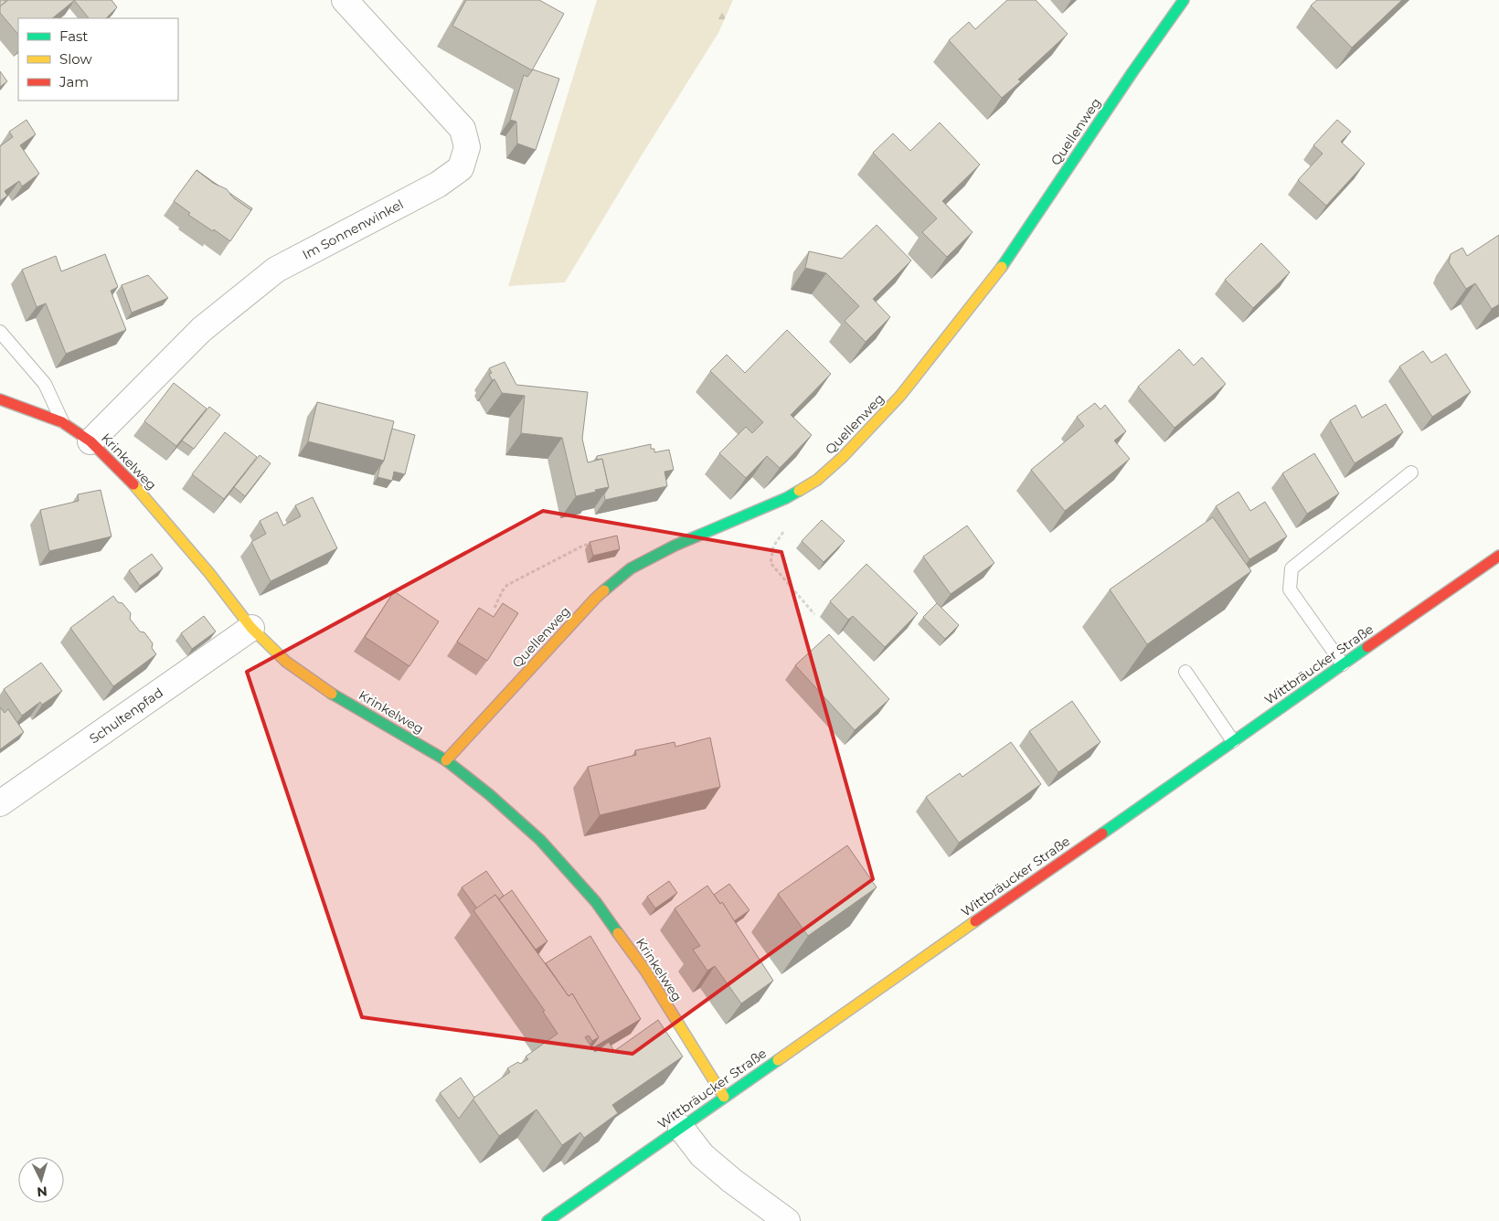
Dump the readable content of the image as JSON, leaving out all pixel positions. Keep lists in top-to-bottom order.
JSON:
{
  "streets": {
    "street": [
      "Quellenweg",
      "Im Sonnenwinkel",
      "Krinkelweg",
      "Wittbräucker Straße",
      "Schultenpfad"
    ]
  },
  "crossings": [
    ["Quellenweg", "Krinkelweg"],
    ["Im Sonnenwinkel", "Krinkelweg"],
    ["Krinkelweg", "Wittbräucker Straße"],
    ["Krinkelweg", "Schultenpfad"]
  ],
  "legend": ["Fast", "Slow", "Jam"],
  "north": "bottom"
}
